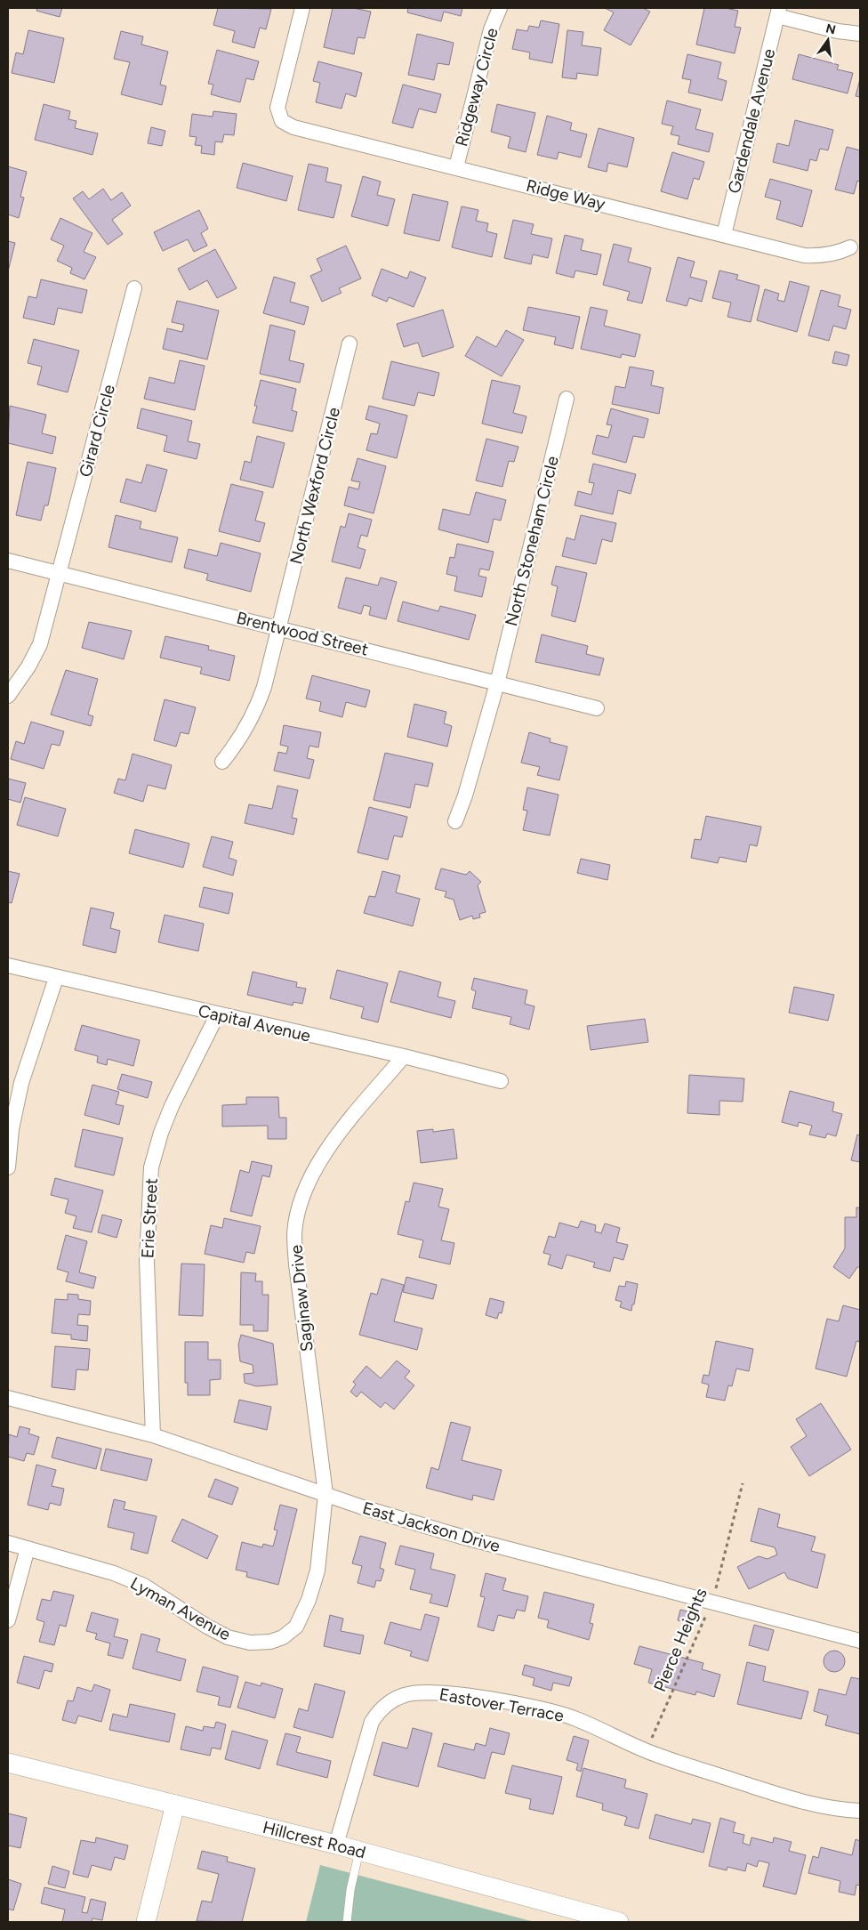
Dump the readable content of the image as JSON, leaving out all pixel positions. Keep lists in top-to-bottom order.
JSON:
{
  "streets": {
    "street": [
      "Ridgeway Circle",
      "Gardendale Avenue",
      "Ridge Way",
      "Girard Circle",
      "North Wexford Circle",
      "North Stoneham Circle",
      "Brentwood Street",
      "Capital Avenue",
      "Erie Street",
      "Saginaw Drive",
      "East Jackson Drive",
      "Lyman Avenue",
      "Eastover Terrace",
      "Hillcrest Road"
    ],
    "path": ["Pierce Heights"]
  },
  "crossings": [
    ["Ridgeway Circle", "Ridge Way"],
    ["Gardendale Avenue", "Ridge Way"],
    ["Girard Circle", "Brentwood Street"],
    ["North Wexford Circle", "Brentwood Street"],
    ["North Stoneham Circle", "Brentwood Street"],
    ["Capital Avenue", "Erie Street"],
    ["Capital Avenue", "Saginaw Drive"],
    ["Erie Street", "East Jackson Drive"],
    ["Saginaw Drive", "East Jackson Drive"],
    ["Saginaw Drive", "Lyman Avenue"],
    ["East Jackson Drive", "Lyman Avenue"],
    ["East Jackson Drive", "Pierce Heights"],
    ["Pierce Heights", "Eastover Terrace"],
    ["Eastover Terrace", "Hillcrest Road"]
  ],
  "north": "top"
}
